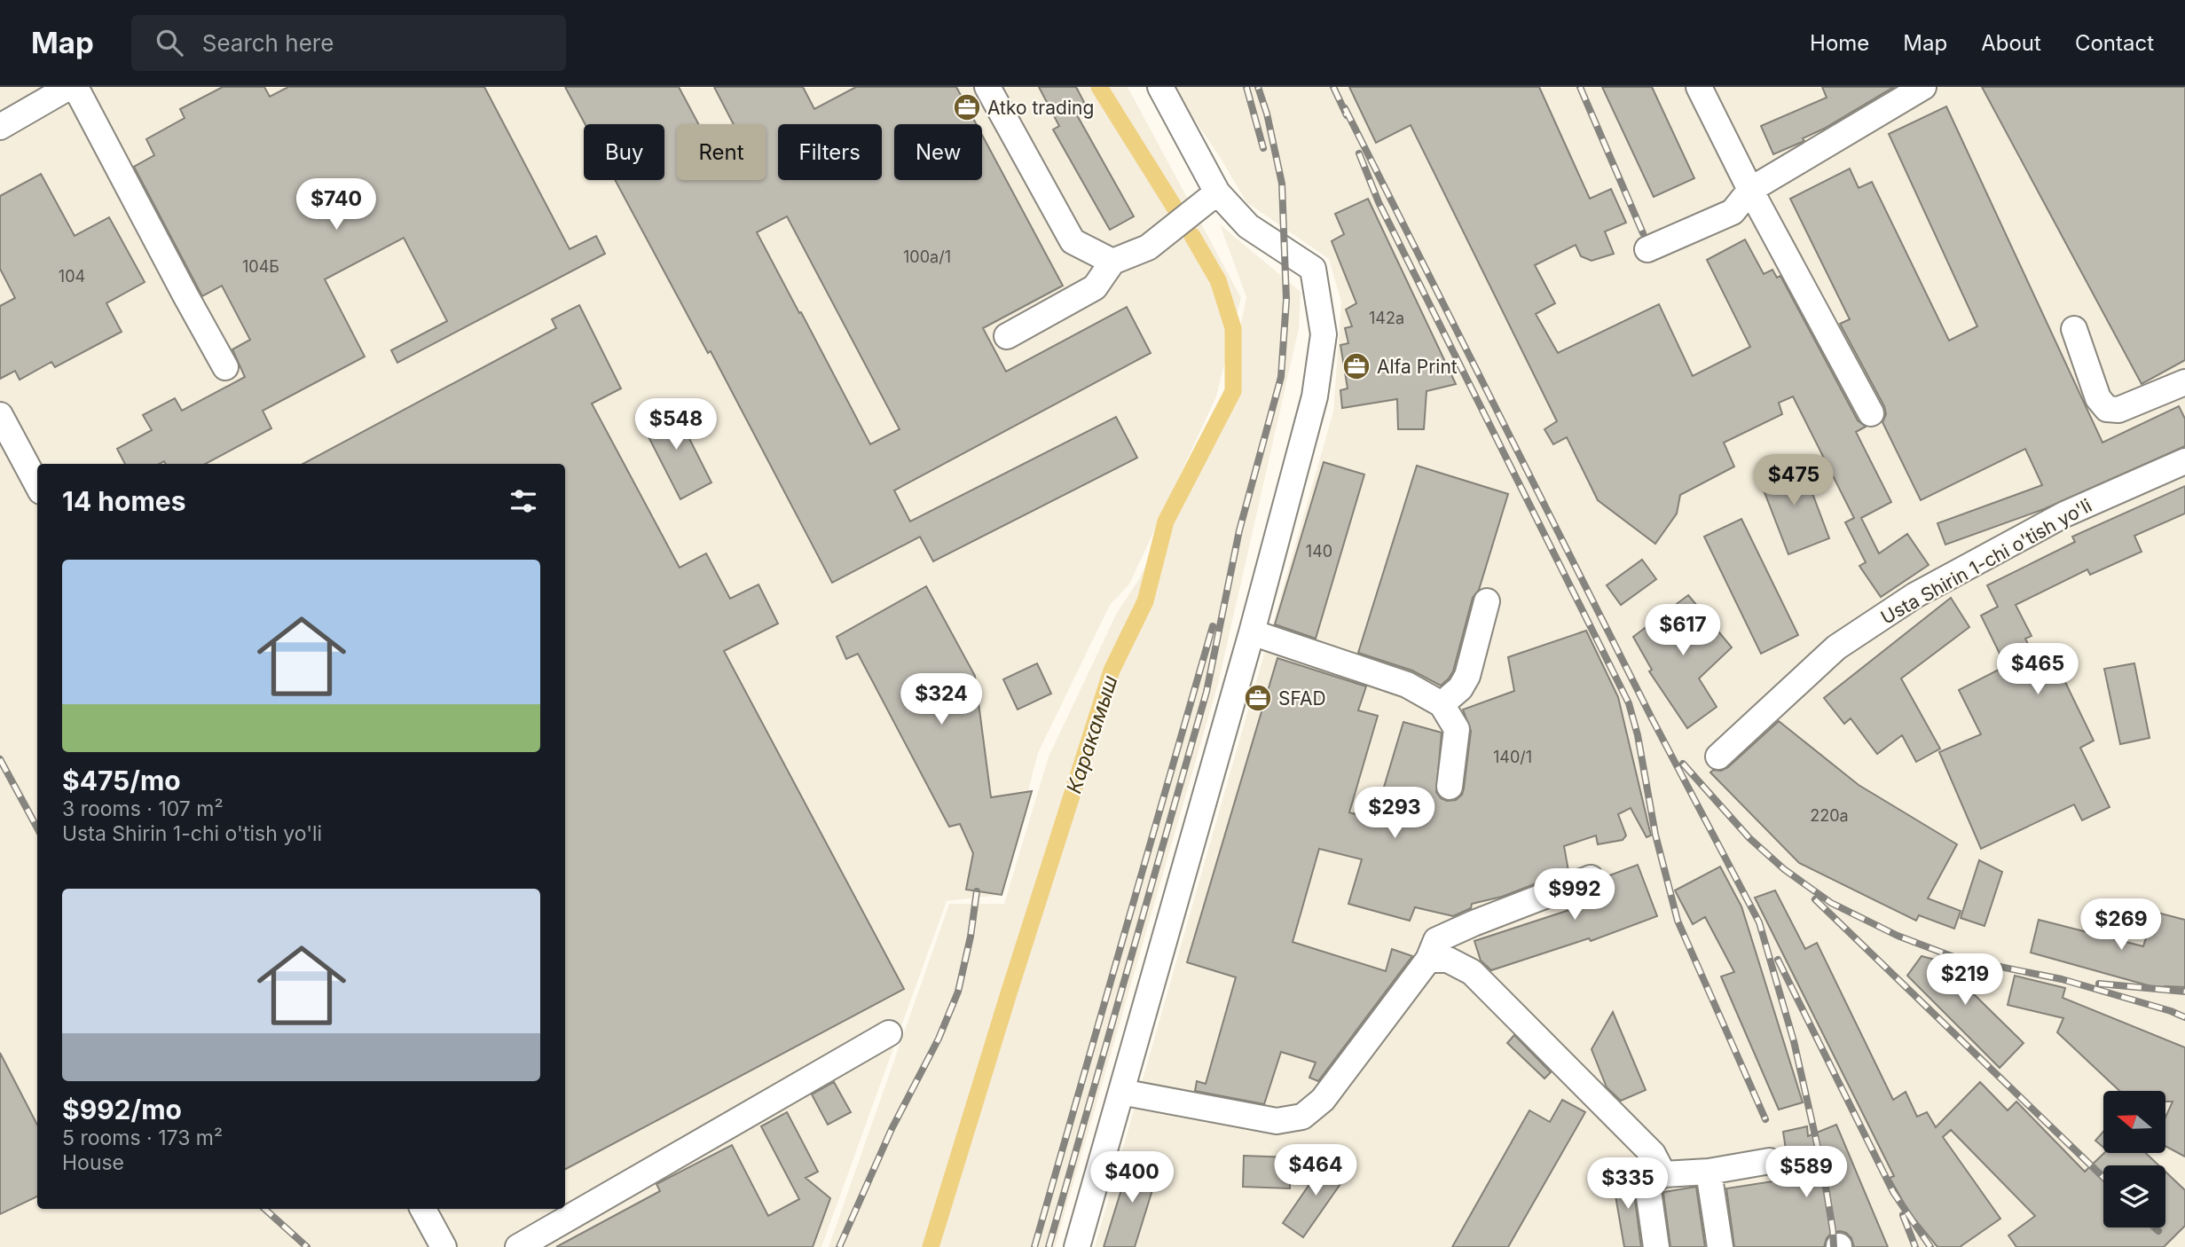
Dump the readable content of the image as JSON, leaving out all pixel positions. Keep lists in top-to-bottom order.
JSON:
{
  "streets": {
    "street": ["Usta Shirin 1-chi o'tish yo'li"]
  },
  "water": ["Каракамыш"],
  "places": {
    "office": ["Atko trading", "Alfa Print", "SFAD"]
  },
  "house_numbers": [
    "100a/1",
    "104Б",
    "104",
    "142a",
    "140",
    "140/1",
    "220a"
  ],
  "north": "left",
  "page": {
    "header": "Map",
    "search": "Search here",
    "nav": [
      "Home",
      "Map",
      "About",
      "Contact"
    ],
    "chip": [
      "Buy",
      "Rent",
      "Filters",
      "New"
    ],
    "price": [
      "$740",
      "$548",
      "$475",
      "$617",
      "$465",
      "$324",
      "$293",
      "$992",
      "$269",
      "$219",
      "$464",
      "$589",
      "$400",
      "$335"
    ],
    "heading": "14 homes",
    "list": [
      {
        "name": "$475/mo",
        "note": "3 rooms · 107 m² · Usta Shirin 1-chi o'tish yo'li"
      },
      {
        "name": "$992/mo",
        "note": "5 rooms · 173 m² · House"
      }
    ]
  }
}
